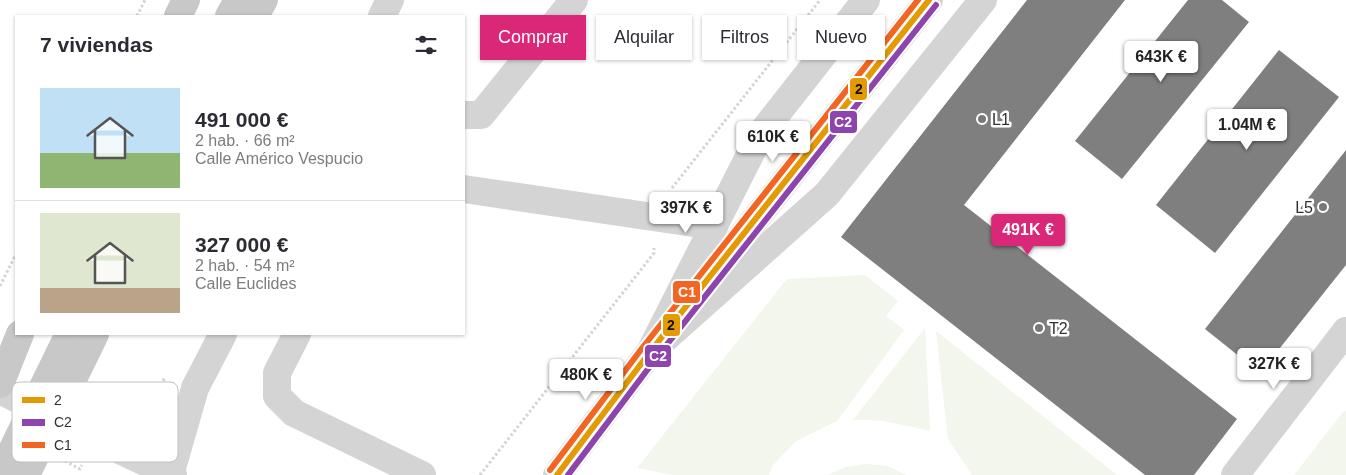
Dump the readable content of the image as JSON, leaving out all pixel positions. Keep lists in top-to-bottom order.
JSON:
{
  "places": ["L1", "L5", "T2"],
  "lines": ["transit line 2", "transit line C1", "transit line C2"],
  "legend": ["2", "C2", "C1"],
  "page": {
    "chip": [
      "Comprar",
      "Alquilar",
      "Filtros",
      "Nuevo"
    ],
    "heading": "7 viviendas",
    "price": [
      "643K €",
      "1.04M €",
      "610K €",
      "397K €",
      "491K €",
      "327K €",
      "480K €"
    ],
    "list": [
      {
        "name": "491 000 €",
        "note": "2 hab. · 66 m² · Calle Américo Vespucio"
      },
      {
        "name": "327 000 €",
        "note": "2 hab. · 54 m² · Calle Euclides"
      }
    ]
  }
}
